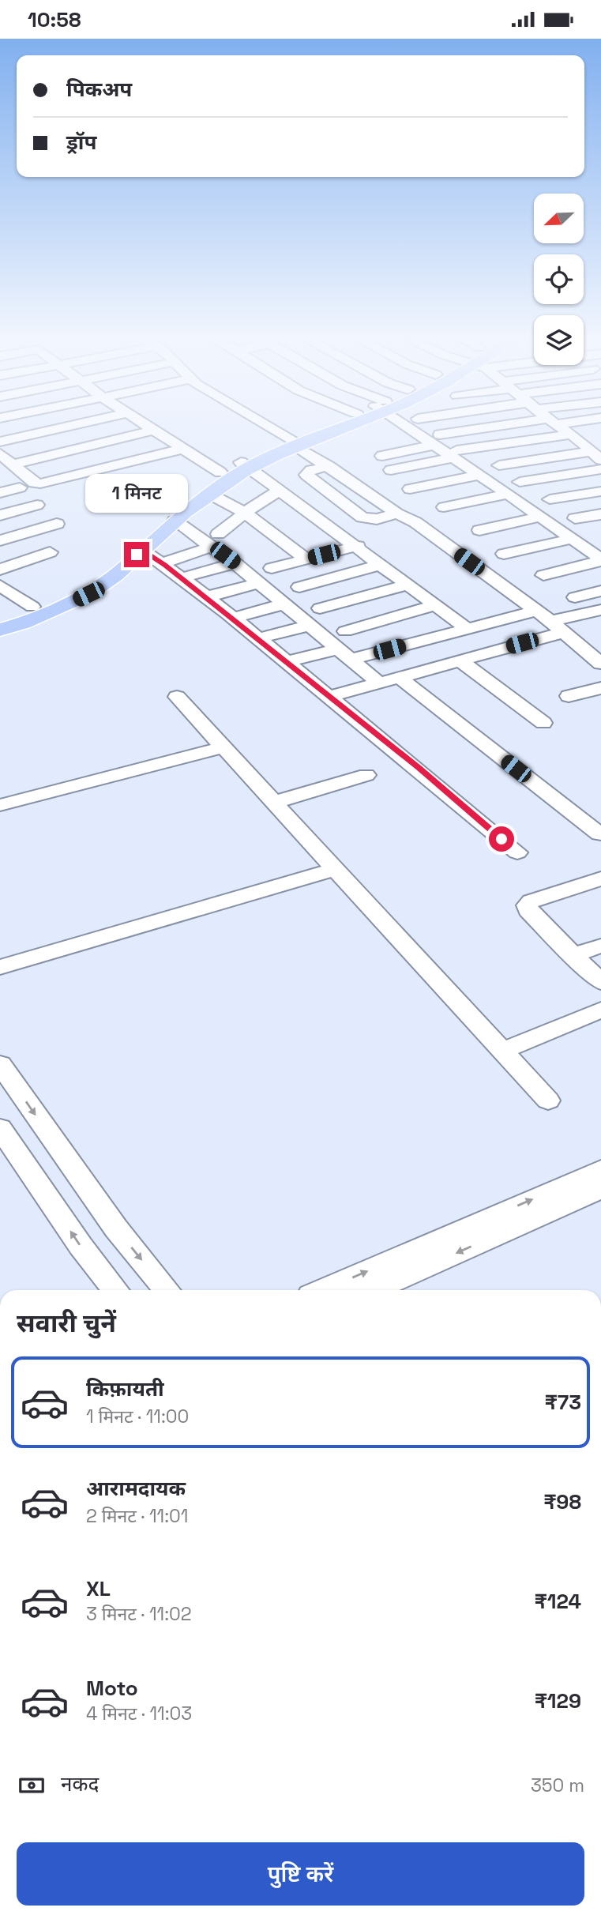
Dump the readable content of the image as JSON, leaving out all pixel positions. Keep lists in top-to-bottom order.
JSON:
{
  "north": "bottom left",
  "page": {
    "status": "10:58",
    "banner": ["पिकअप", "ड्रॉप"],
    "bubble": "1 मिनट",
    "heading": "सवारी चुनें",
    "list": [
      {
        "name": "किफ़ायती",
        "note": "1 मिनट · 11:00",
        "value": "₹73"
      },
      {
        "name": "आरामदायक",
        "note": "2 मिनट · 11:01",
        "value": "₹98"
      },
      {
        "name": "XL",
        "note": "3 मिनट · 11:02",
        "value": "₹124"
      },
      {
        "name": "Moto",
        "note": "4 मिनट · 11:03",
        "value": "₹129"
      }
    ],
    "pay": ["नकद", "350 m"],
    "buttons": "पुष्टि करें"
  }
}
